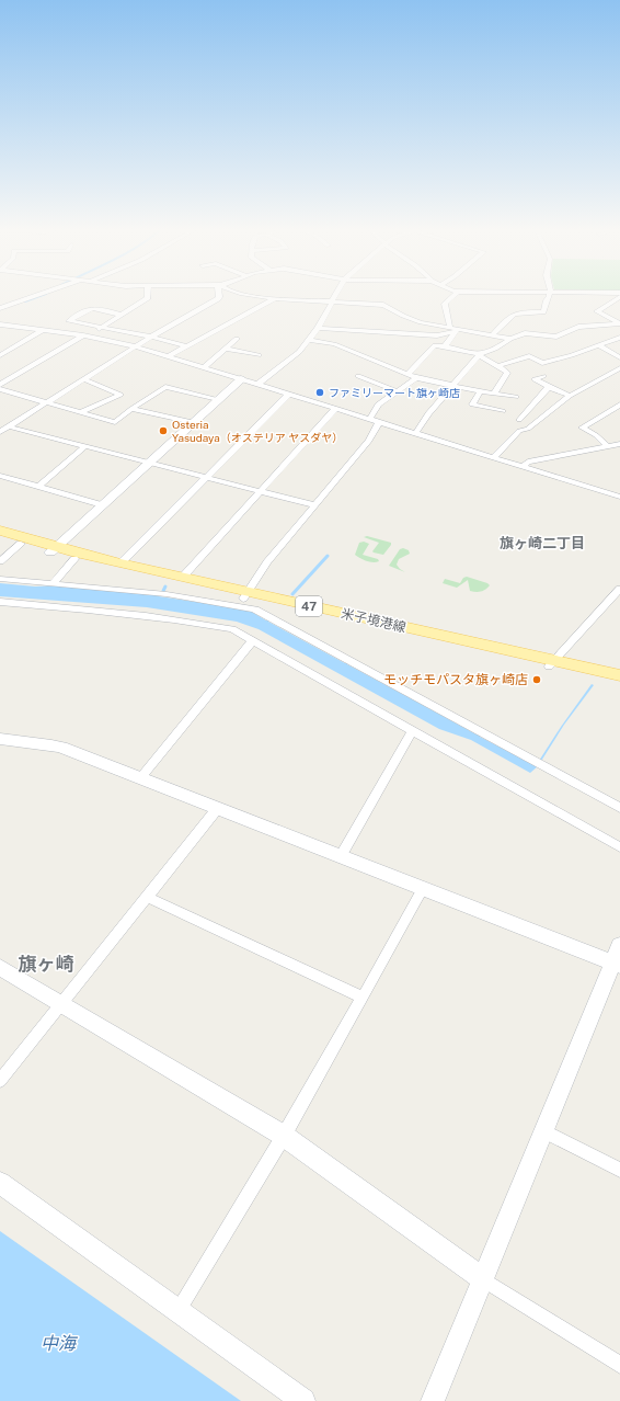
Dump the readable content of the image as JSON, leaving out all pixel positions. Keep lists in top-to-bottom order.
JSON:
{
  "streets": {
    "main road": ["47", "米子境港線"]
  },
  "districts": ["旗ヶ崎二丁目", "旗ヶ崎"],
  "water": ["中海"],
  "places": ["ファミリーマート旗ヶ崎店", "Osteria Yasudaya（オステリア ヤスダヤ）", "モッチモパスタ旗ヶ崎店"]
}
